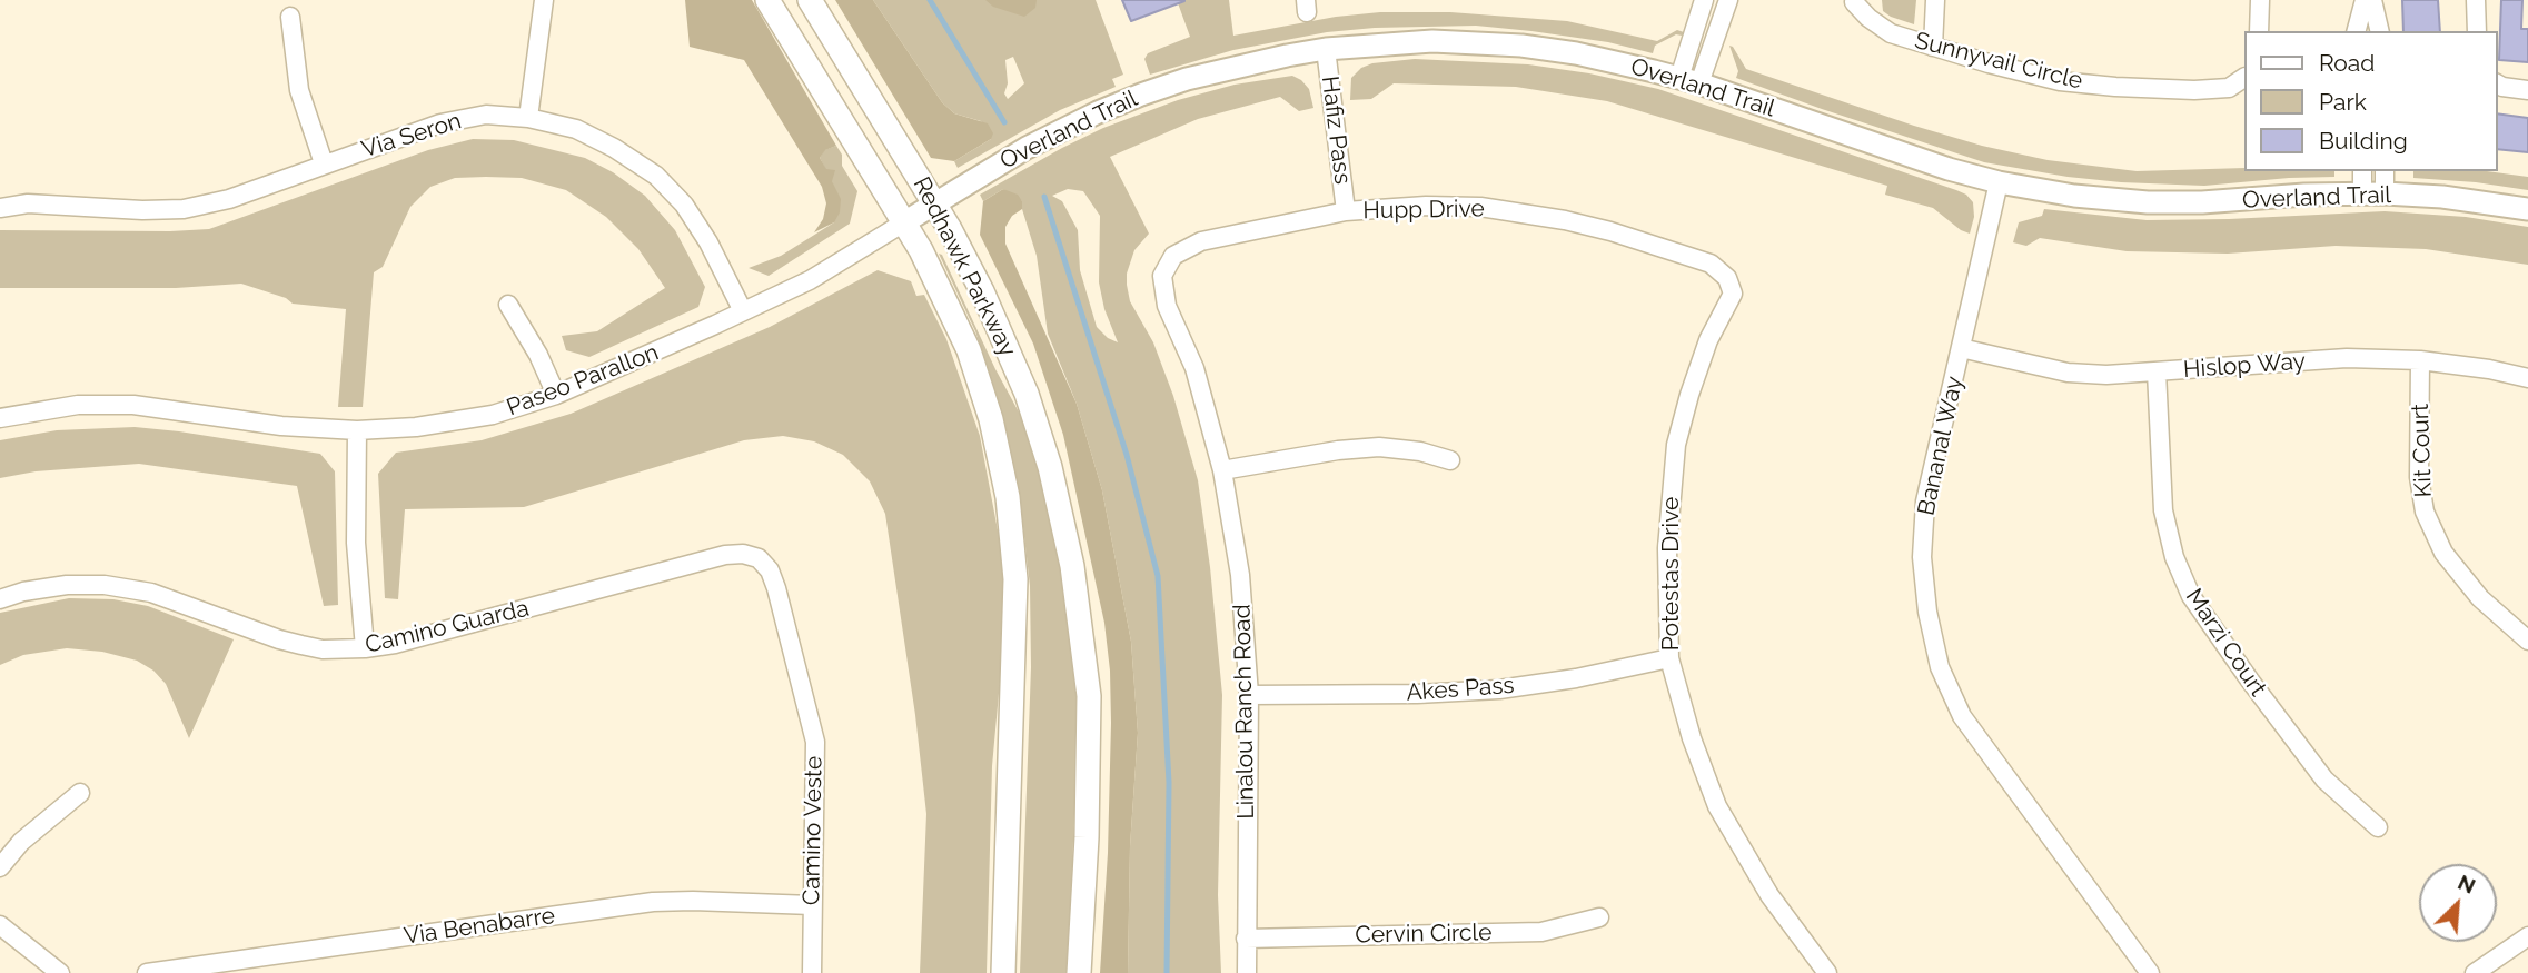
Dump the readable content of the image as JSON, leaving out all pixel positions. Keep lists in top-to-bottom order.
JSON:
{
  "streets": {
    "main road": ["Redhawk Parkway"],
    "street": [
      "Sunnyvail Circle",
      "Overland Trail",
      "Hafiz Pass",
      "Via Seron",
      "Hupp Drive",
      "Hislop Way",
      "Paseo Parallon",
      "Bananal Way",
      "Kit Court",
      "Potestas Drive",
      "Camino Guarda",
      "Marzi Court",
      "Akes Pass",
      "Linalou Ranch Road",
      "Camino Veste",
      "Via Benabarre",
      "Cervin Circle"
    ]
  },
  "crossings": [
    ["Overland Trail", "Hafiz Pass"],
    ["Overland Trail", "Redhawk Parkway"],
    ["Overland Trail", "Paseo Parallon"],
    ["Overland Trail", "Bananal Way"],
    ["Hafiz Pass", "Hupp Drive"],
    ["Via Seron", "Paseo Parallon"],
    ["Hupp Drive", "Potestas Drive"],
    ["Hupp Drive", "Linalou Ranch Road"],
    ["Redhawk Parkway", "Paseo Parallon"],
    ["Hislop Way", "Bananal Way"],
    ["Hislop Way", "Kit Court"],
    ["Hislop Way", "Marzi Court"],
    ["Potestas Drive", "Akes Pass"],
    ["Camino Guarda", "Camino Veste"],
    ["Akes Pass", "Linalou Ranch Road"],
    ["Linalou Ranch Road", "Cervin Circle"],
    ["Camino Veste", "Via Benabarre"]
  ],
  "legend": ["Road", "Park", "Building"],
  "north": "top right"
}
